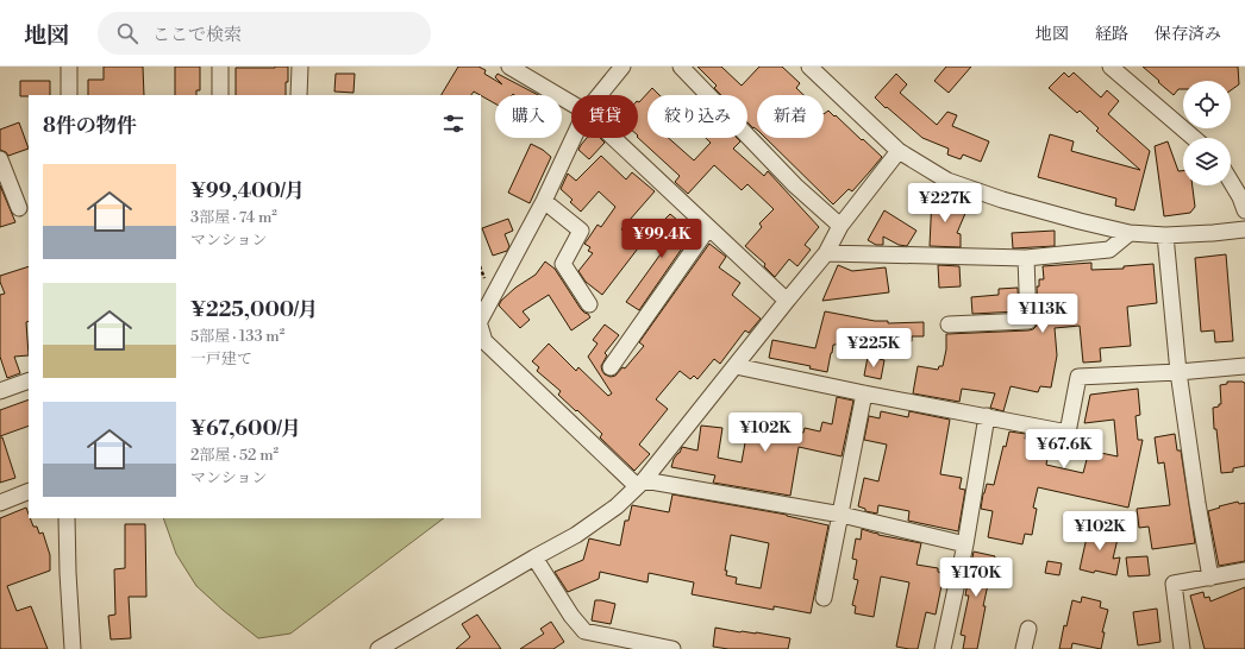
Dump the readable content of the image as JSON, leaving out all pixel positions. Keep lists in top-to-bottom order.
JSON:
{
  "page": {
    "header": "地図",
    "search": "ここで検索",
    "nav": ["地図", "経路", "保存済み"],
    "chip": [
      "購入",
      "賃貸",
      "絞り込み",
      "新着"
    ],
    "heading": "8件の物件",
    "list": [
      {
        "name": "¥99,400/月",
        "note": "3部屋 · 74 m² · マンション"
      },
      {
        "name": "¥225,000/月",
        "note": "5部屋 · 133 m² · 一戸建て"
      },
      {
        "name": "¥67,600/月",
        "note": "2部屋 · 52 m² · マンション"
      }
    ],
    "price": [
      "¥227K",
      "¥99.4K",
      "¥113K",
      "¥225K",
      "¥102K",
      "¥67.6K",
      "¥102K",
      "¥170K"
    ]
  }
}
